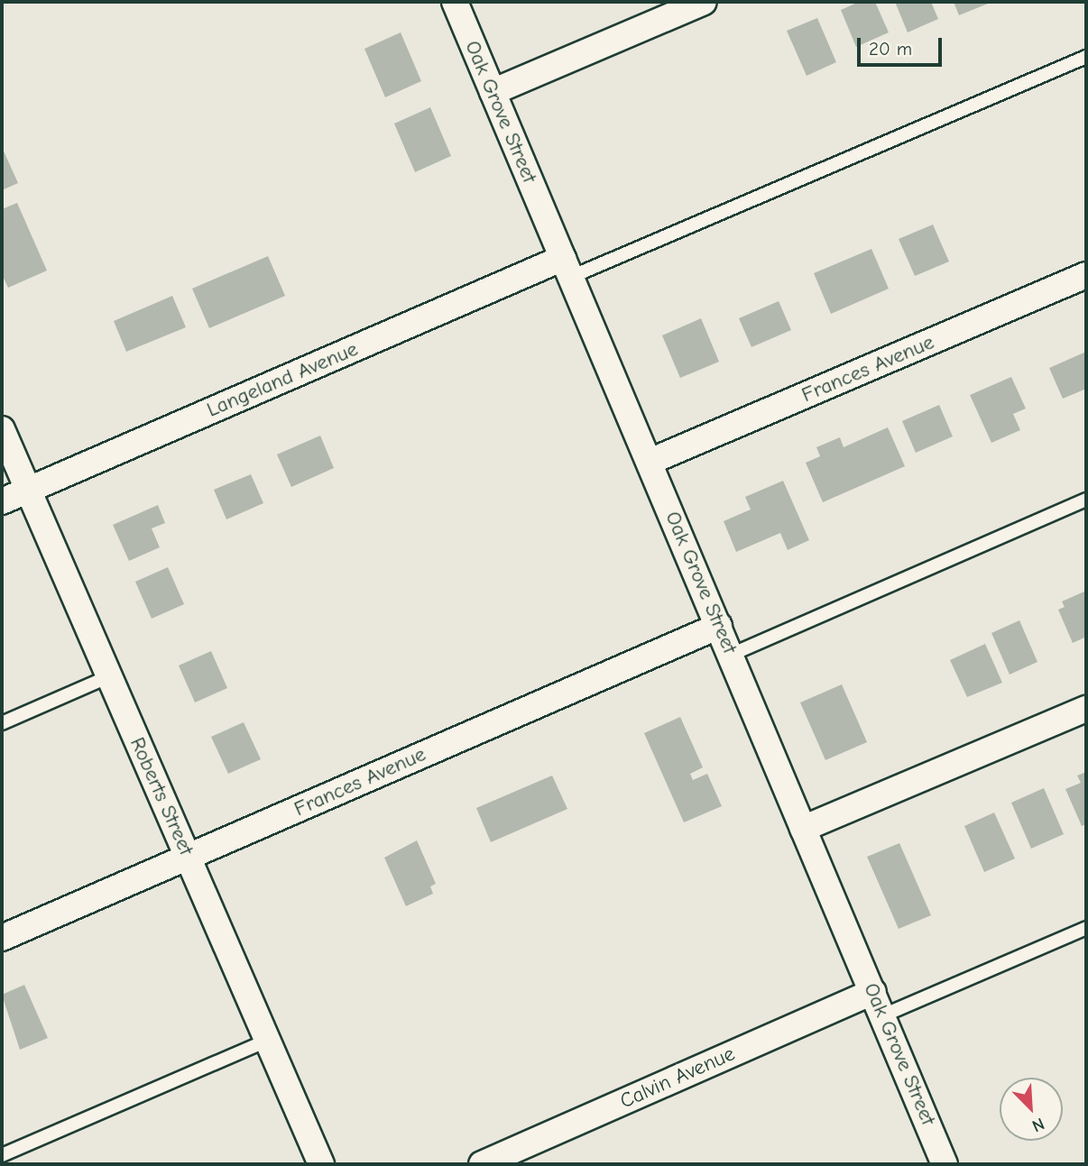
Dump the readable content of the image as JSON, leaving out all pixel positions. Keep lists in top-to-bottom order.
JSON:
{
  "streets": {
    "street": [
      "Oak Grove Street",
      "Frances Avenue",
      "Langeland Avenue",
      "Roberts Street",
      "Calvin Avenue"
    ]
  },
  "crossings": [
    ["Oak Grove Street", "Frances Avenue"],
    ["Oak Grove Street", "Langeland Avenue"],
    ["Oak Grove Street", "Calvin Avenue"],
    ["Frances Avenue", "Roberts Street"],
    ["Langeland Avenue", "Roberts Street"]
  ],
  "scale_bar": "20 m",
  "north": "bottom right"
}
